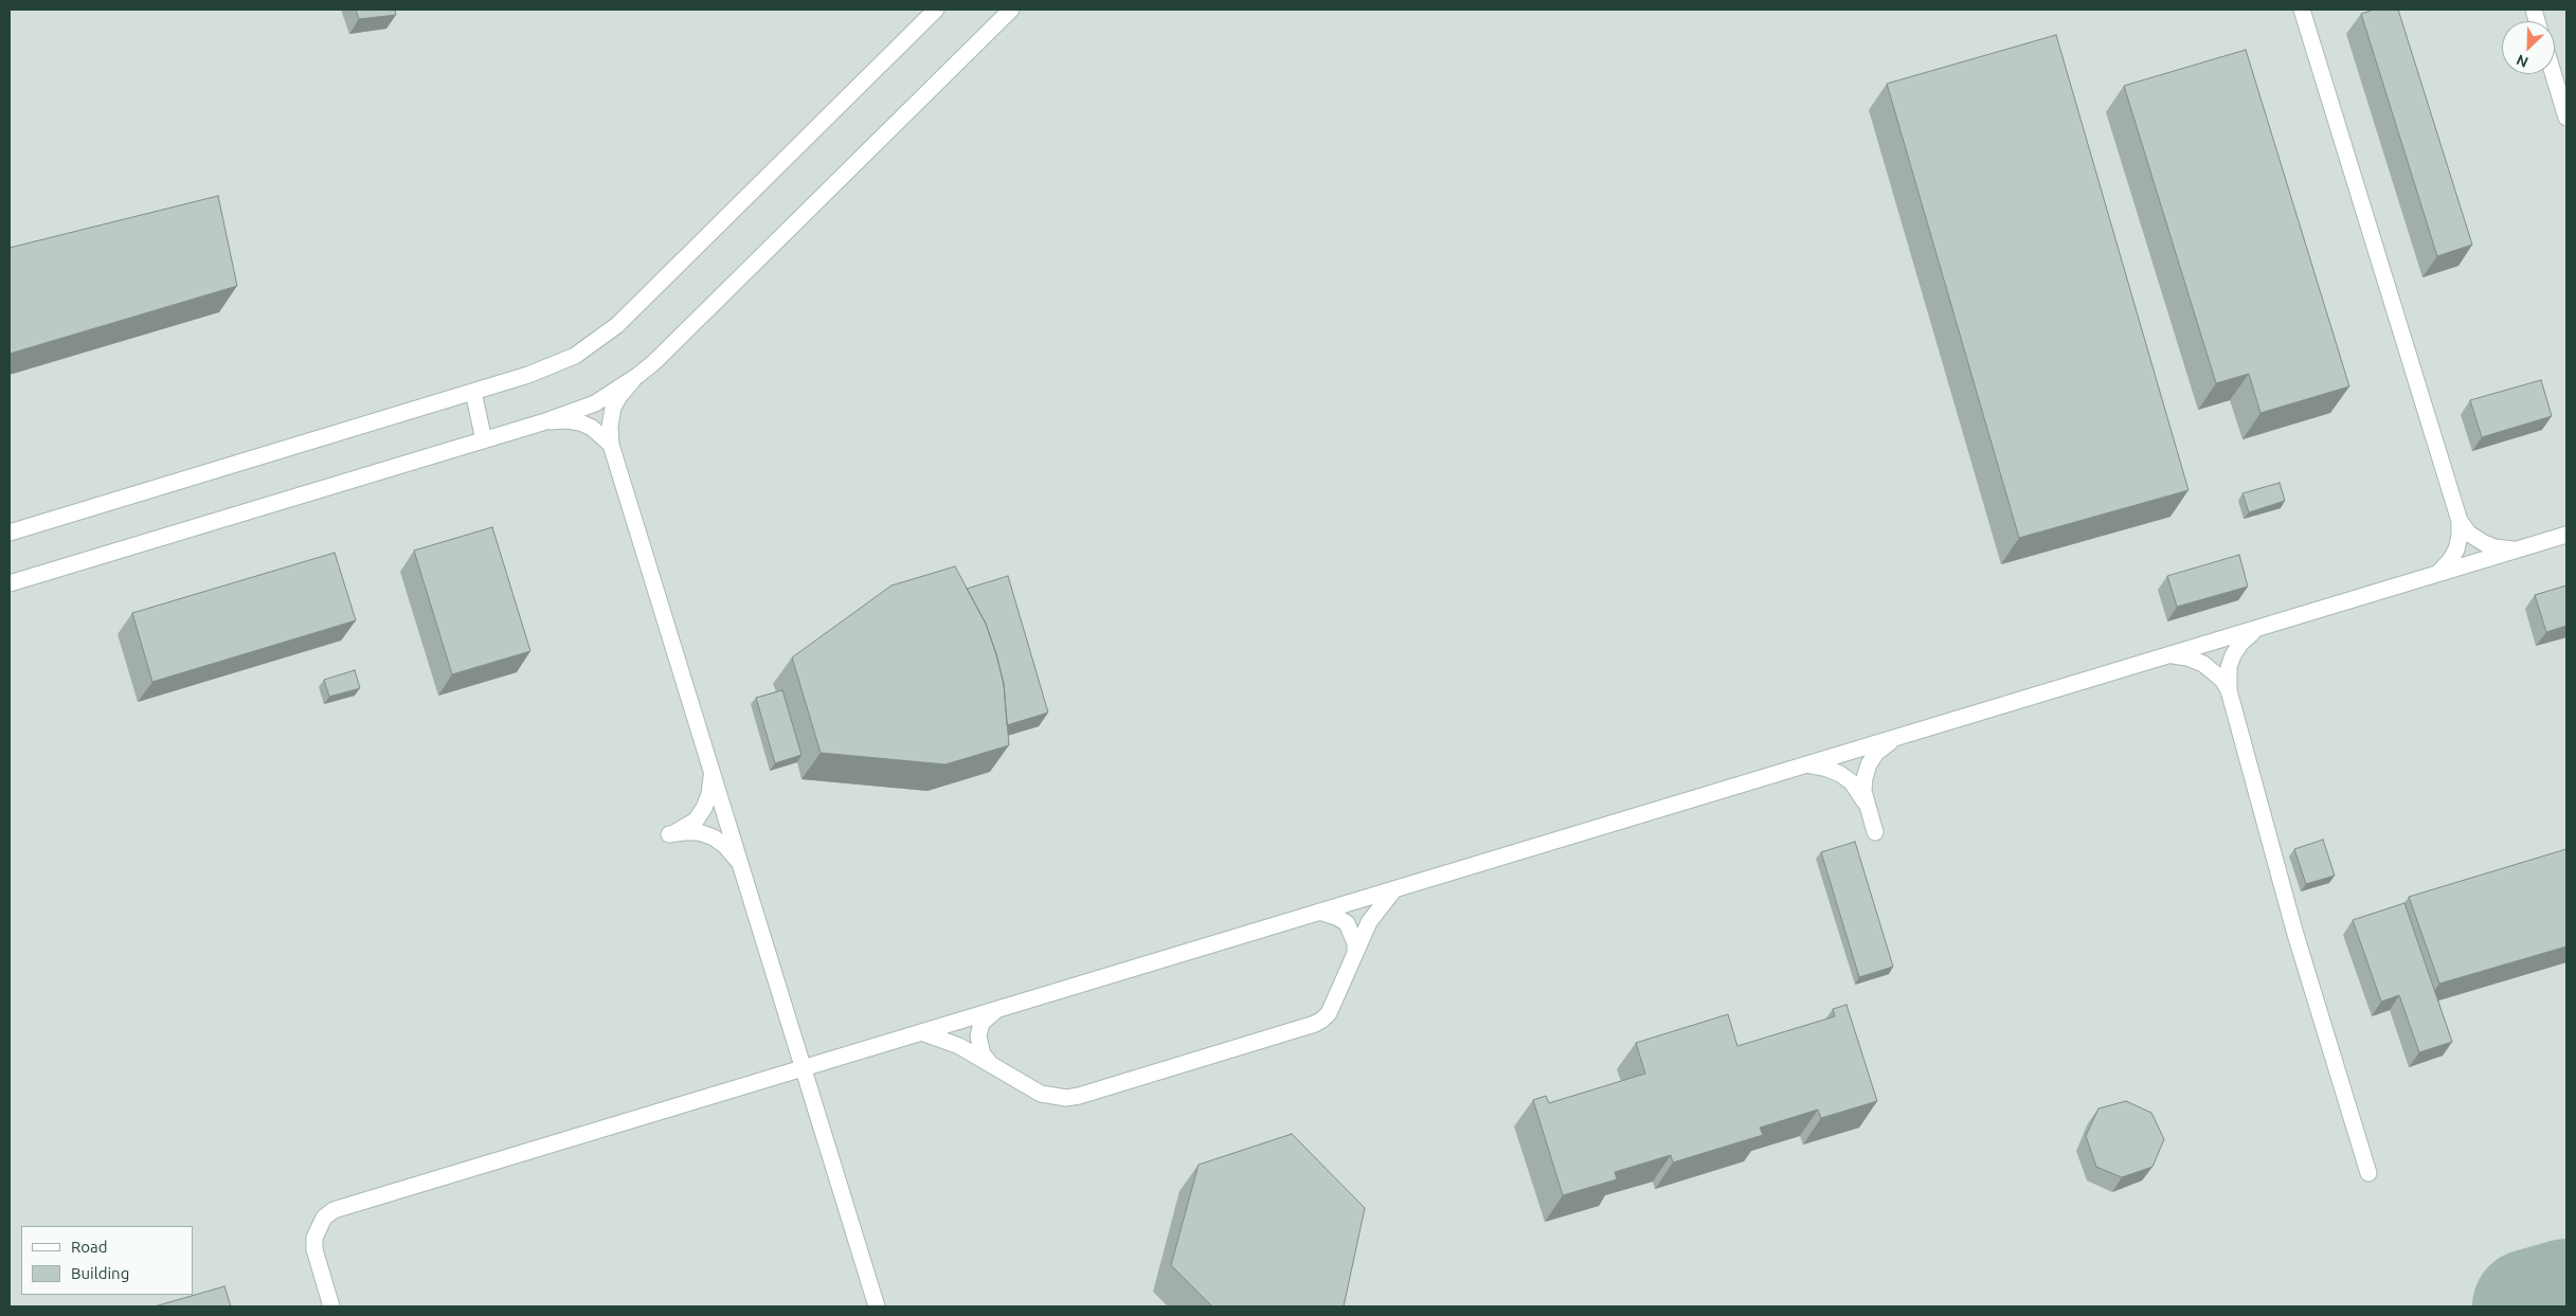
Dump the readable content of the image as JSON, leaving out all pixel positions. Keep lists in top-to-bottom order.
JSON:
{
  "legend": ["Road", "Building"],
  "north": "bottom left"
}
